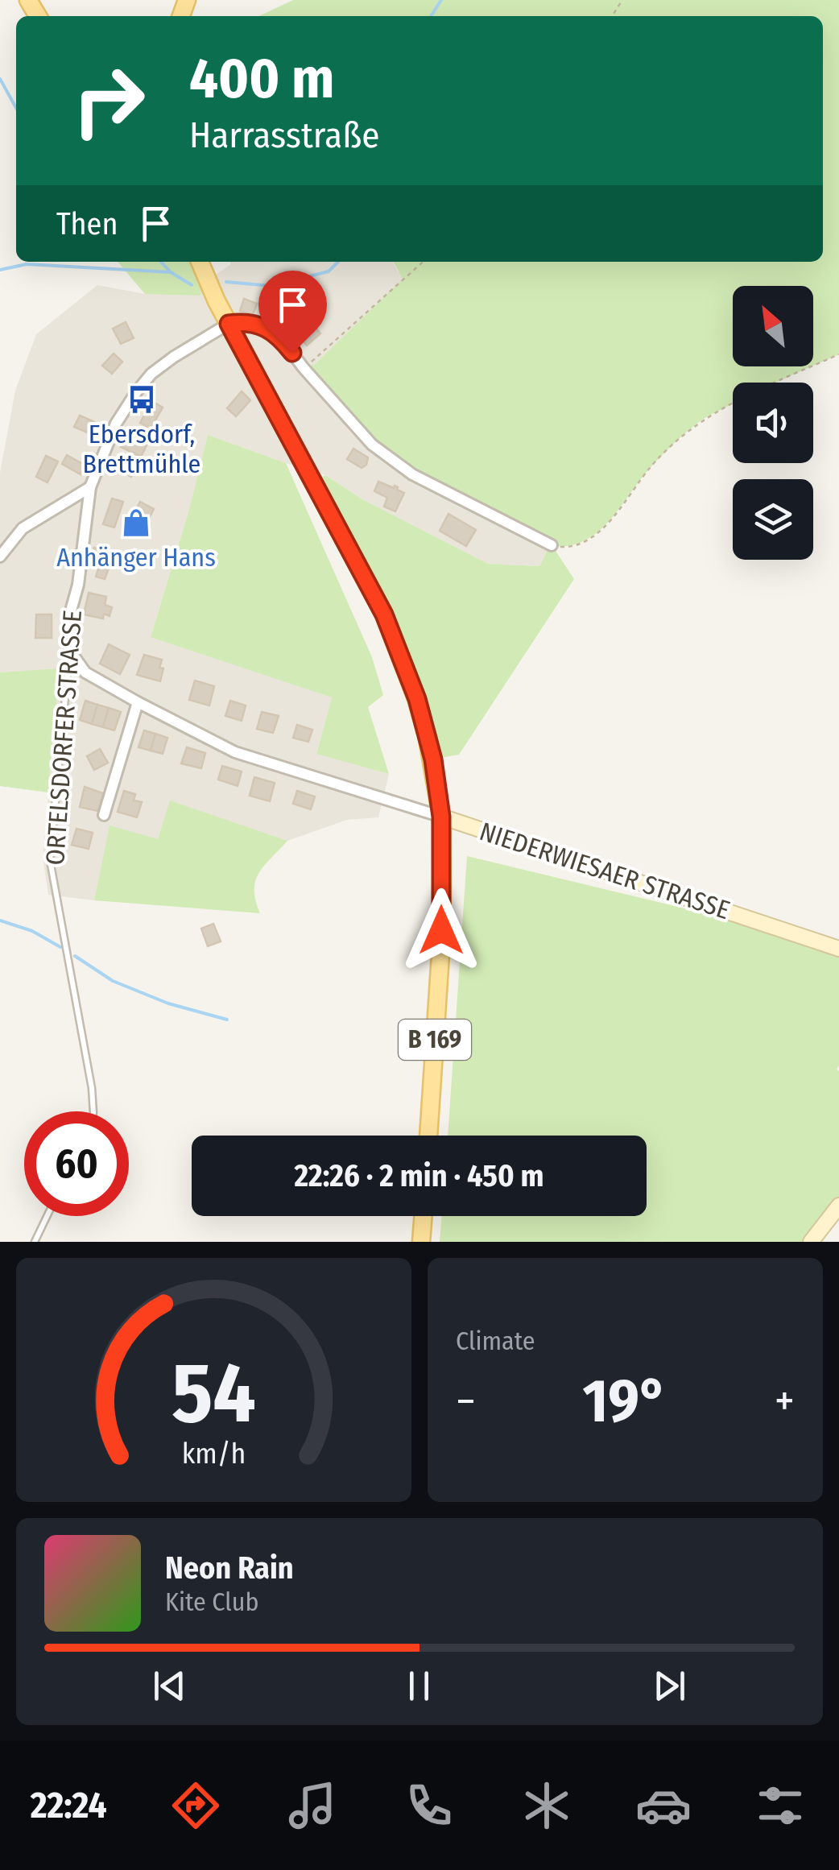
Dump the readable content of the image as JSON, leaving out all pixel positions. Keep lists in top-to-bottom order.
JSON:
{
  "streets": {
    "main road": ["NIEDERWIESAER STRASSE", "B 169"],
    "street": ["ORTELSDORFER STRASSE"]
  },
  "crossings": [
    ["ORTELSDORFER STRASSE", "NIEDERWIESAER STRASSE"],
    ["ORTELSDORFER STRASSE", "B 169"],
    ["NIEDERWIESAER STRASSE", "B 169"]
  ],
  "places": {
    "bus stop": ["Ebersdorf, Brettmühle"],
    "shop": ["Anhänger Hans"]
  },
  "north": "top left",
  "page": {
    "turn": ["400 m", "Harrasstraße"],
    "then": "Then",
    "limit": "60",
    "trip": "22:26 · 2 min · 450 m",
    "tile": "Climate",
    "heat": ["−", "19°", "+"],
    "song": ["Neon Rain", "Kite Club"],
    "tabs": "22:24",
    "gauge": ["54", "km/h"]
  }
}
